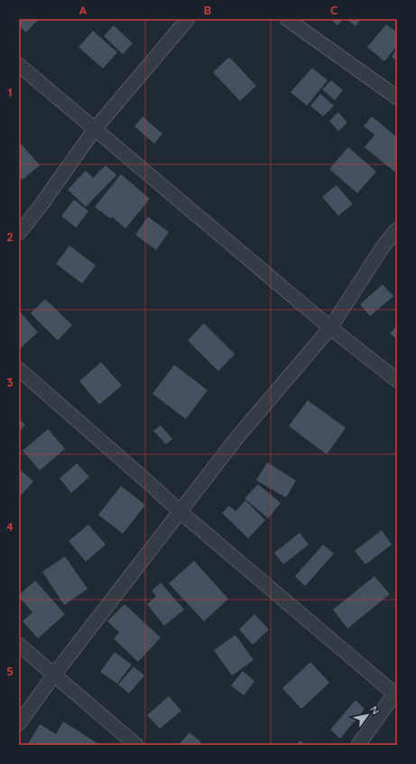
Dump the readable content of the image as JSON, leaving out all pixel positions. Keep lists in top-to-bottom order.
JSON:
{
  "north": "top right",
  "grid": {
    "columns": ["A", "B", "C"],
    "rows": [
      "1",
      "2",
      "3",
      "4",
      "5"
    ]
  }
}
